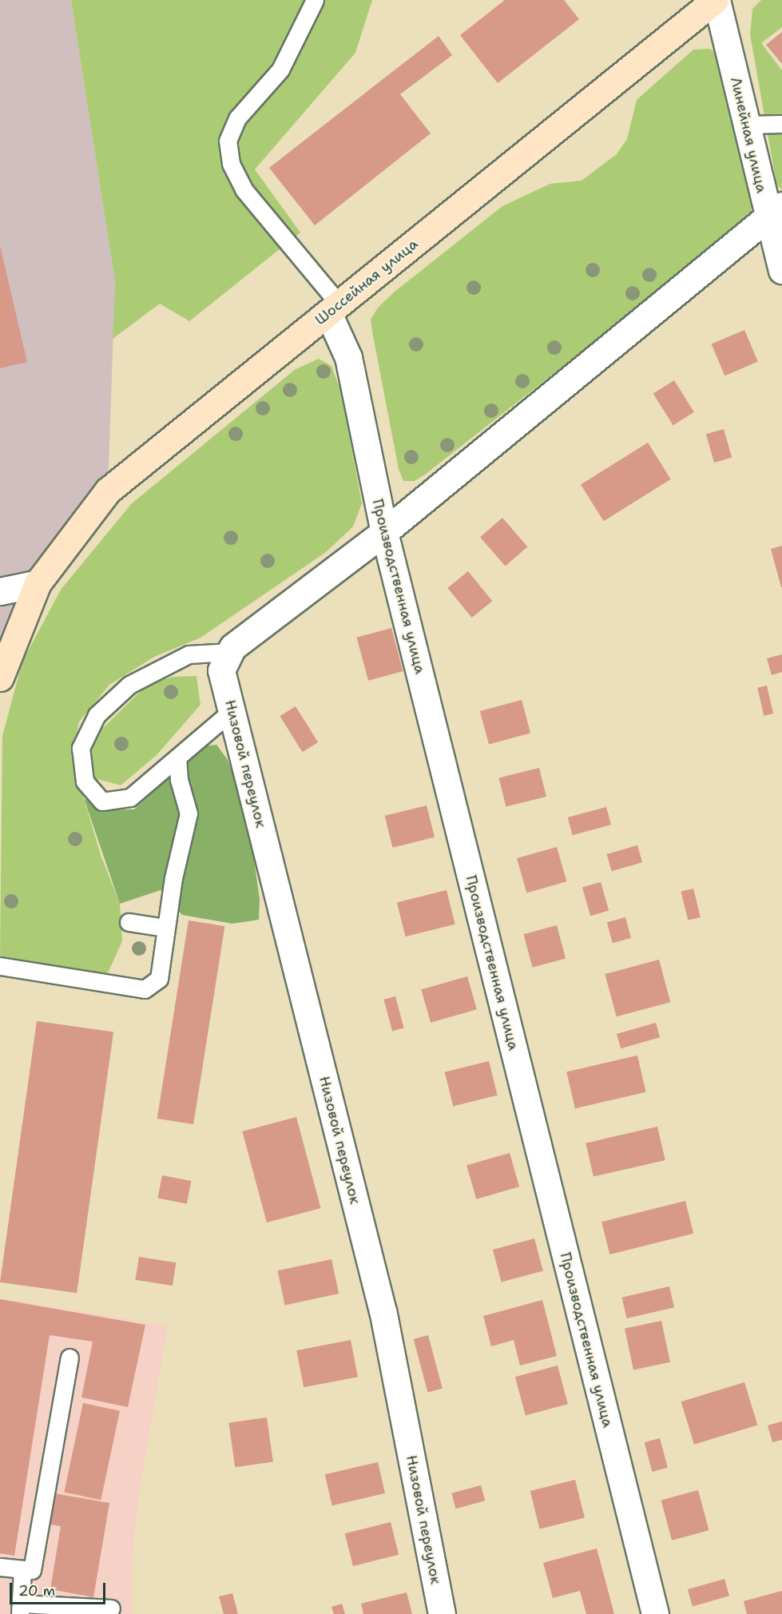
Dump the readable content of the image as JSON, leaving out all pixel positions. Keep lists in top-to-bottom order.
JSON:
{
  "streets": {
    "main road": ["Шоссейная улица"],
    "street": ["Линейная улица", "Производственная улица", "Низовой переулок"]
  },
  "crossings": [
    ["Линейная улица", "Шоссейная улица"],
    ["Шоссейная улица", "Производственная улица"]
  ],
  "scale_bar": "20 m"
}
